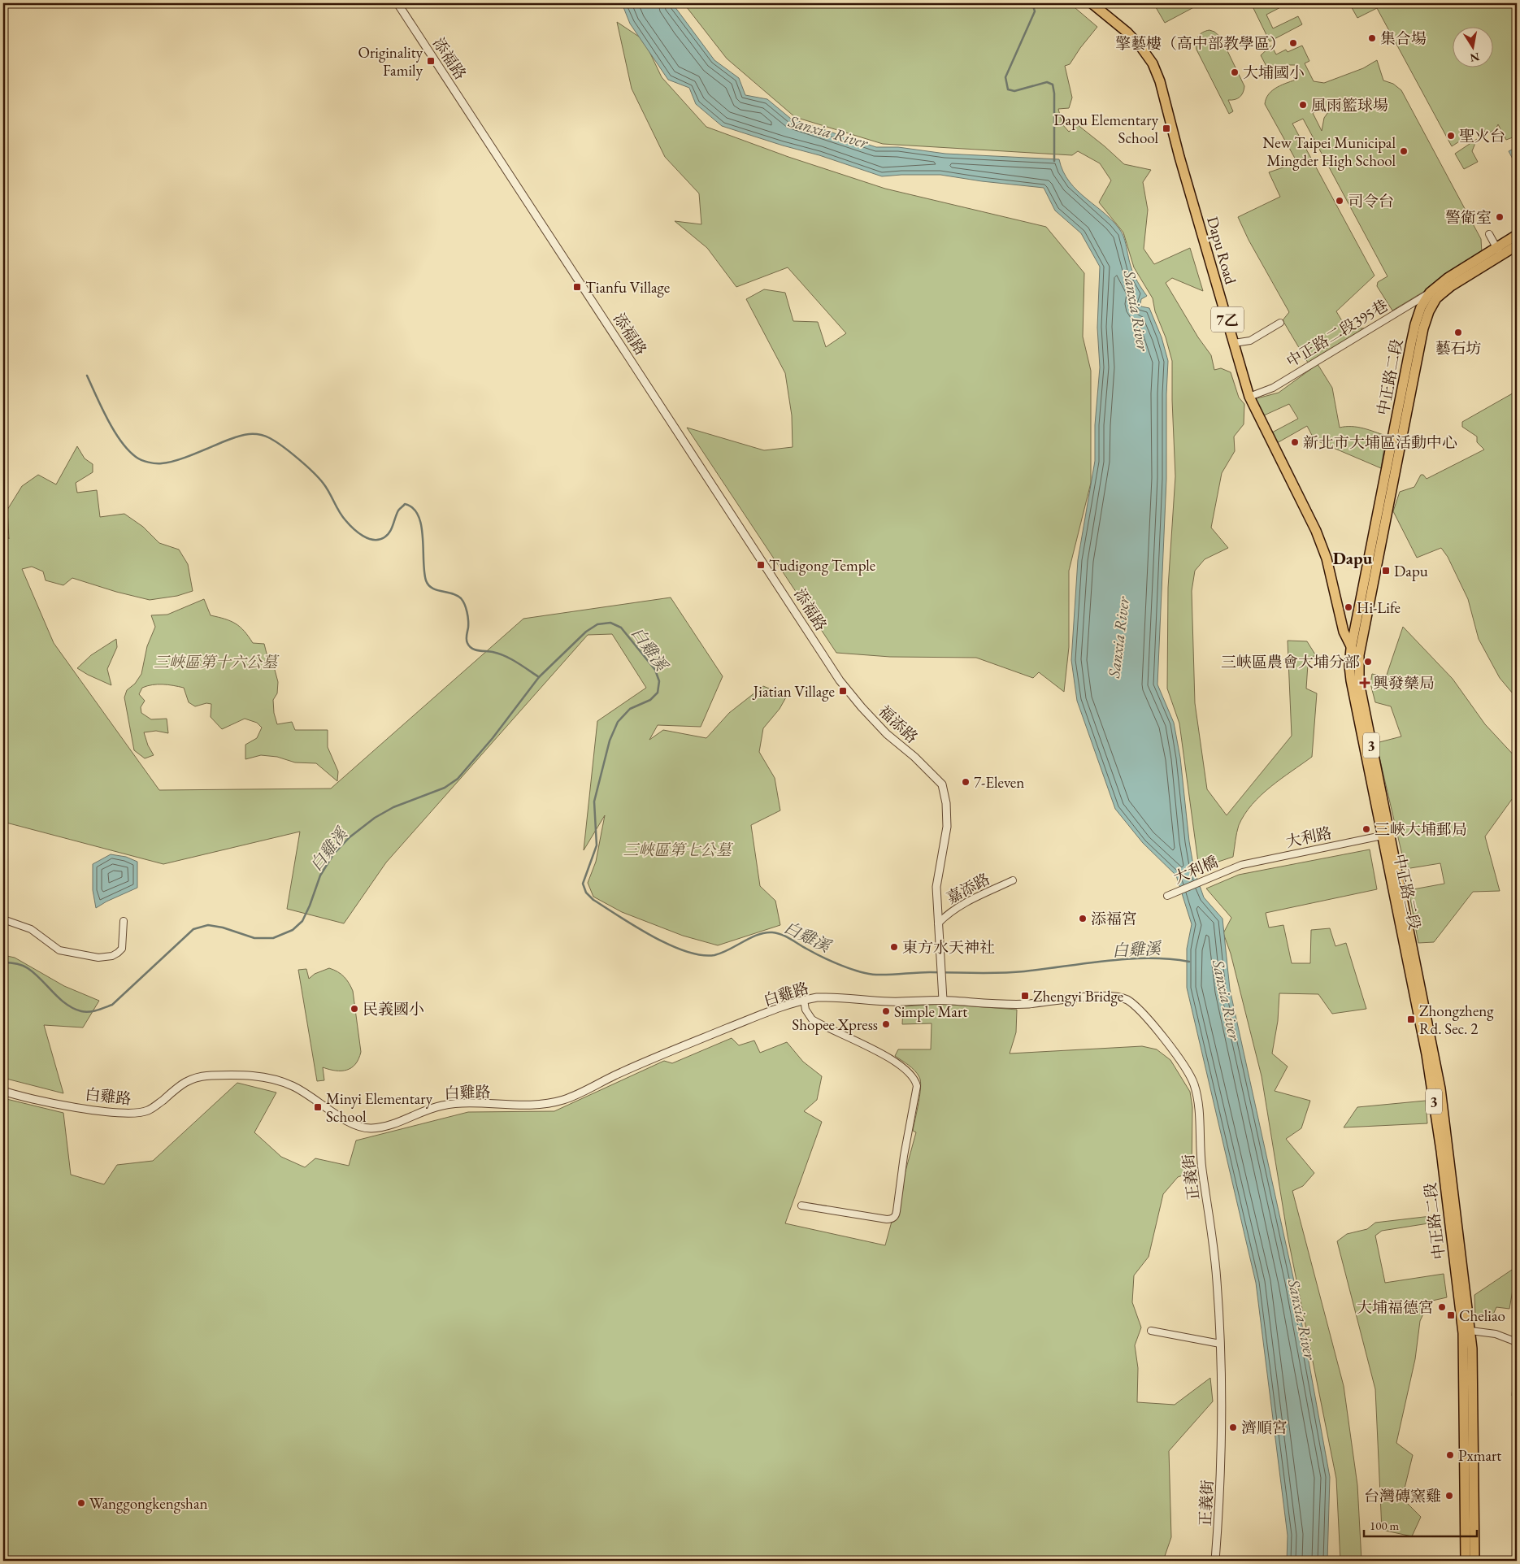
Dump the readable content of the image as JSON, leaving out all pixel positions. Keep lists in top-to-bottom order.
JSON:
{
  "streets": {
    "main road": [
      "Dapu Road",
      "7乙",
      "中正路二段",
      "3"
    ],
    "street": [
      "添福路",
      "中正路二段395巷",
      "福添路",
      "大利路",
      "大利橋",
      "嘉添路",
      "白雞路",
      "正義街"
    ]
  },
  "crossings": [
    ["添福路", "福添路"],
    ["Dapu Road", "中正路二段395巷"],
    ["Dapu Road", "中正路二段"],
    ["中正路二段395巷", "中正路二段"],
    ["中正路二段", "大利路"],
    ["福添路", "嘉添路"],
    ["大利路", "大利橋"],
    ["白雞路", "正義街"]
  ],
  "districts": ["Dapu"],
  "water": ["Sanxia River", "白雞溪"],
  "parks": ["三峽區第十六公墓", "三峽區第七公墓"],
  "places": {
    "other": [
      "集合場",
      "擎藝樓（高中部教學區）",
      "大埔國小",
      "風雨籃球場",
      "聖火台",
      "New Taipei Municipal Mingder High School",
      "司令台",
      "警衛室",
      "藝石坊",
      "新北市大埔區活動中心",
      "Hi-Life",
      "三峽區農會大埔分部",
      "7-Eleven",
      "三峽大埔郵局",
      "添福宮",
      "東方水天神社",
      "民義國小",
      "Simple Mart",
      "Shopee Xpress",
      "大埔福德宮",
      "濟順宮",
      "Pxmart",
      "台灣磚窯雞",
      "Wanggongkengshan"
    ],
    "transit": [
      "Originality Family",
      "Dapu Elementary School",
      "Tianfu Village",
      "Tudigong Temple",
      "Dapu",
      "Jiatian Village",
      "Zhengyi Bridge",
      "Zhongzheng Rd. Sec. 2",
      "Minyi Elementary School",
      "Cheliao"
    ],
    "health": ["興發藥局"]
  },
  "scale_bar": "100 m",
  "north": "bottom"
}
